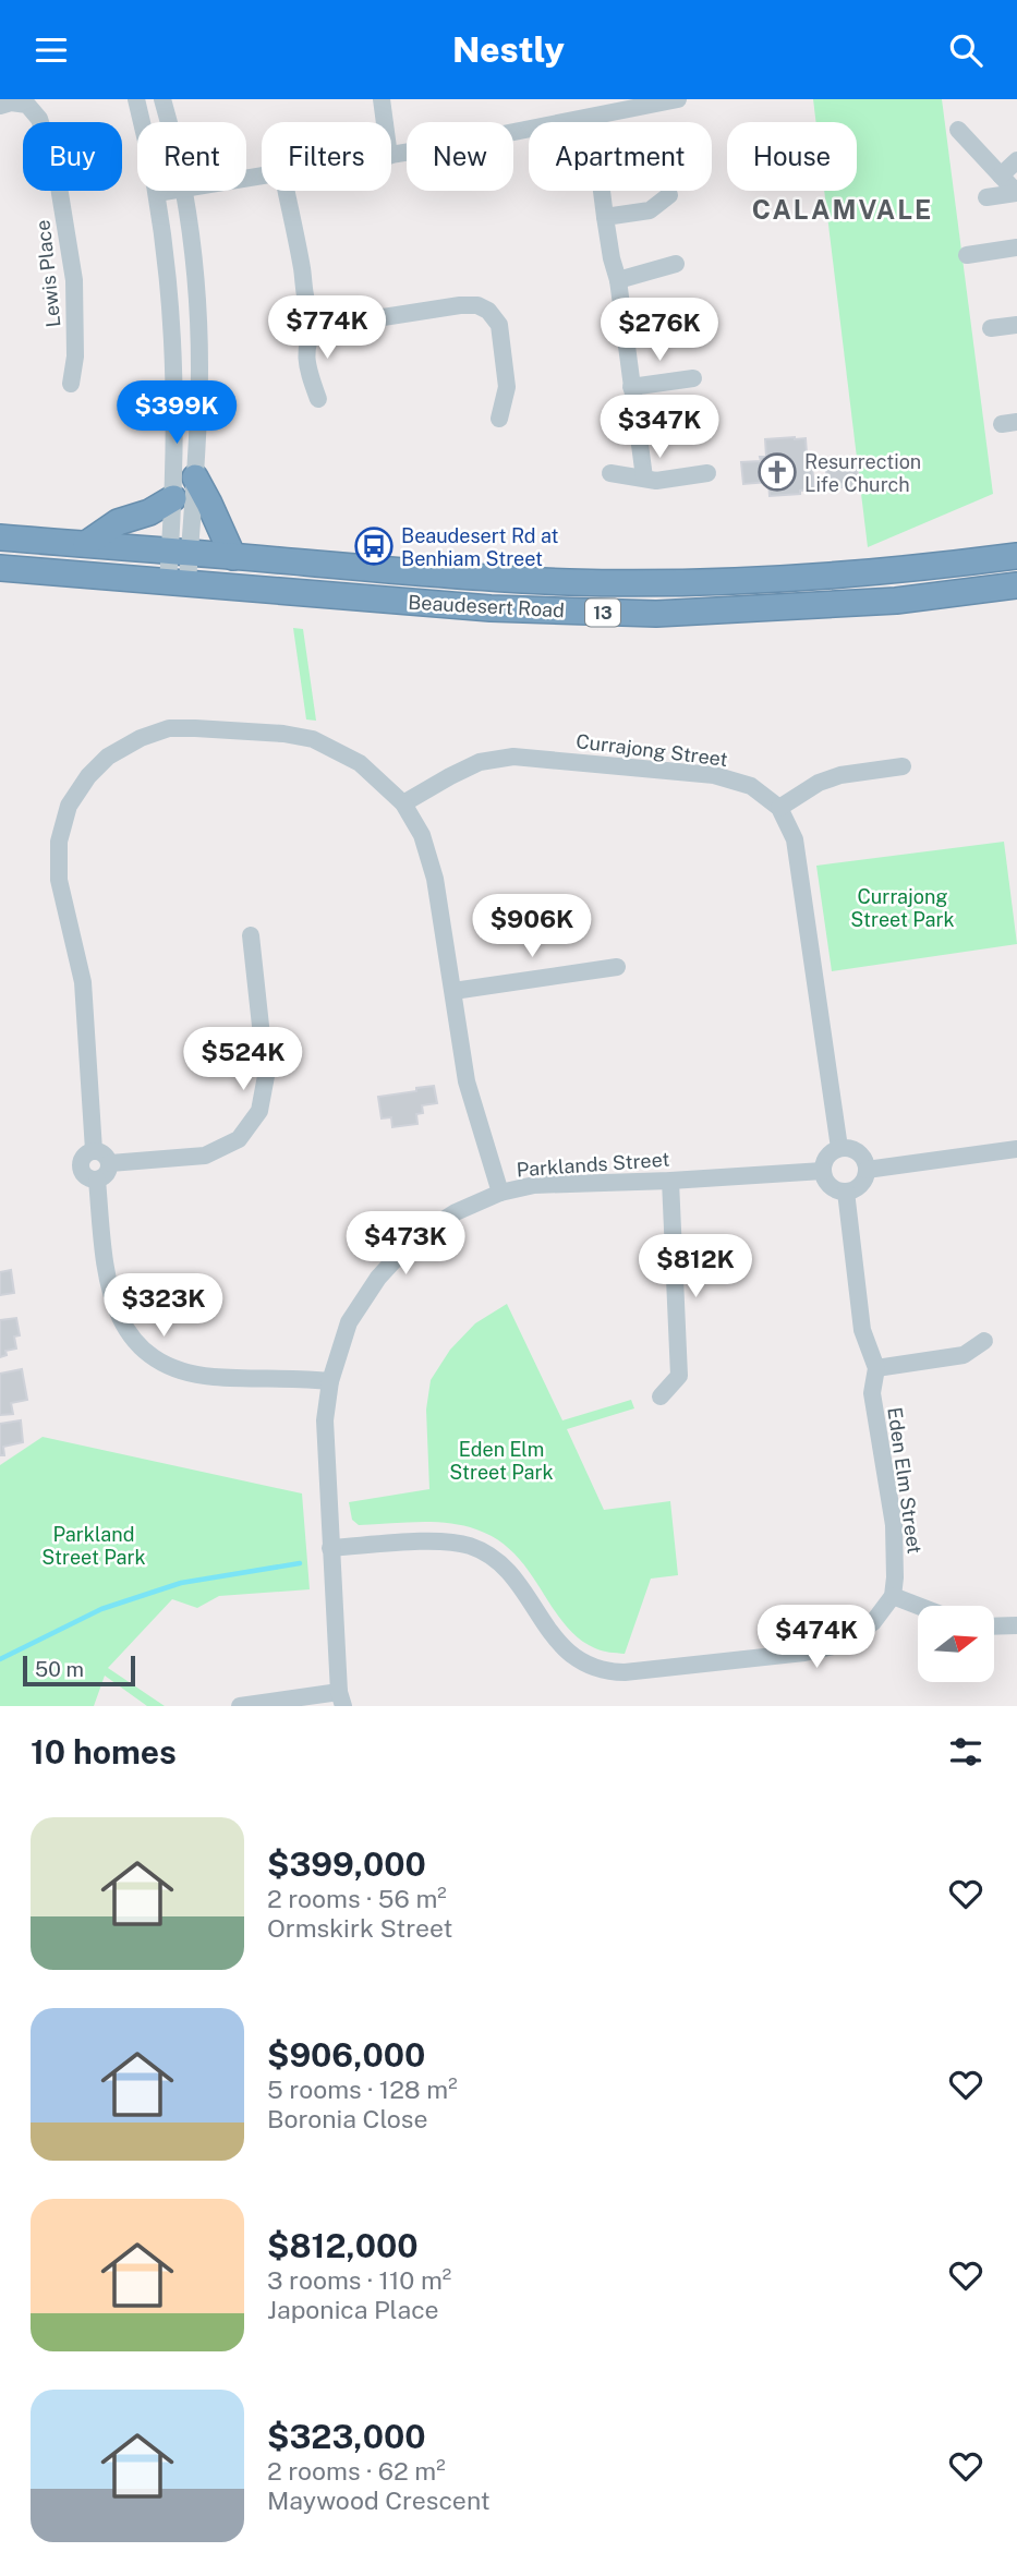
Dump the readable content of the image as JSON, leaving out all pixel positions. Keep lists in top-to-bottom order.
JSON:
{
  "streets": {
    "highway": ["Beaudesert Road", "13"],
    "street": [
      "Lewis Place",
      "Currajong Street",
      "Parklands Street",
      "Eden Elm Street"
    ]
  },
  "crossings": [
    ["Currajong Street", "Parklands Street"],
    ["Currajong Street", "Eden Elm Street"],
    ["Parklands Street", "Eden Elm Street"]
  ],
  "districts": ["CALAMVALE"],
  "parks": ["Currajong Street Park", "Eden Elm Street Park", "Parkland Street Park"],
  "places": {
    "church": ["Resurrection Life Church"],
    "bus stop": ["Beaudesert Rd at Benhiam Street"]
  },
  "scale_bar": "50 m",
  "north": "right",
  "page": {
    "header": "Nestly",
    "chip": [
      "Buy",
      "Rent",
      "Filters",
      "New",
      "Apartment",
      "House"
    ],
    "price": [
      "$774K",
      "$276K",
      "$399K",
      "$347K",
      "$906K",
      "$524K",
      "$473K",
      "$812K",
      "$323K",
      "$474K"
    ],
    "scale": "50 m",
    "heading": "10 homes",
    "list": [
      {
        "name": "$399,000",
        "note": "2 rooms · 56 m² · Ormskirk Street"
      },
      {
        "name": "$906,000",
        "note": "5 rooms · 128 m² · Boronia Close"
      },
      {
        "name": "$812,000",
        "note": "3 rooms · 110 m² · Japonica Place"
      },
      {
        "name": "$323,000",
        "note": "2 rooms · 62 m² · Maywood Crescent"
      }
    ]
  }
}
